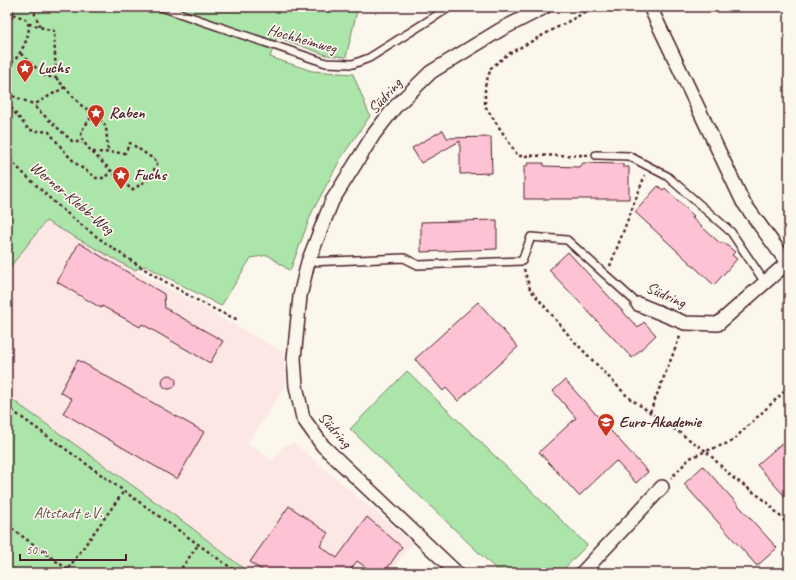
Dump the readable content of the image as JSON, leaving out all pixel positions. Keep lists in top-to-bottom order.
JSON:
{
  "streets": {
    "street": ["Südring"],
    "lane": ["Hochheimweg"],
    "path": ["Werner-Klebb-Weg"]
  },
  "parks": ["Altstadt e.V."],
  "places": {
    "place": ["Luchs", "Raben", "Fuchs"],
    "school or university": ["Euro-Akademie"]
  },
  "scale_bar": "50 m"
}
